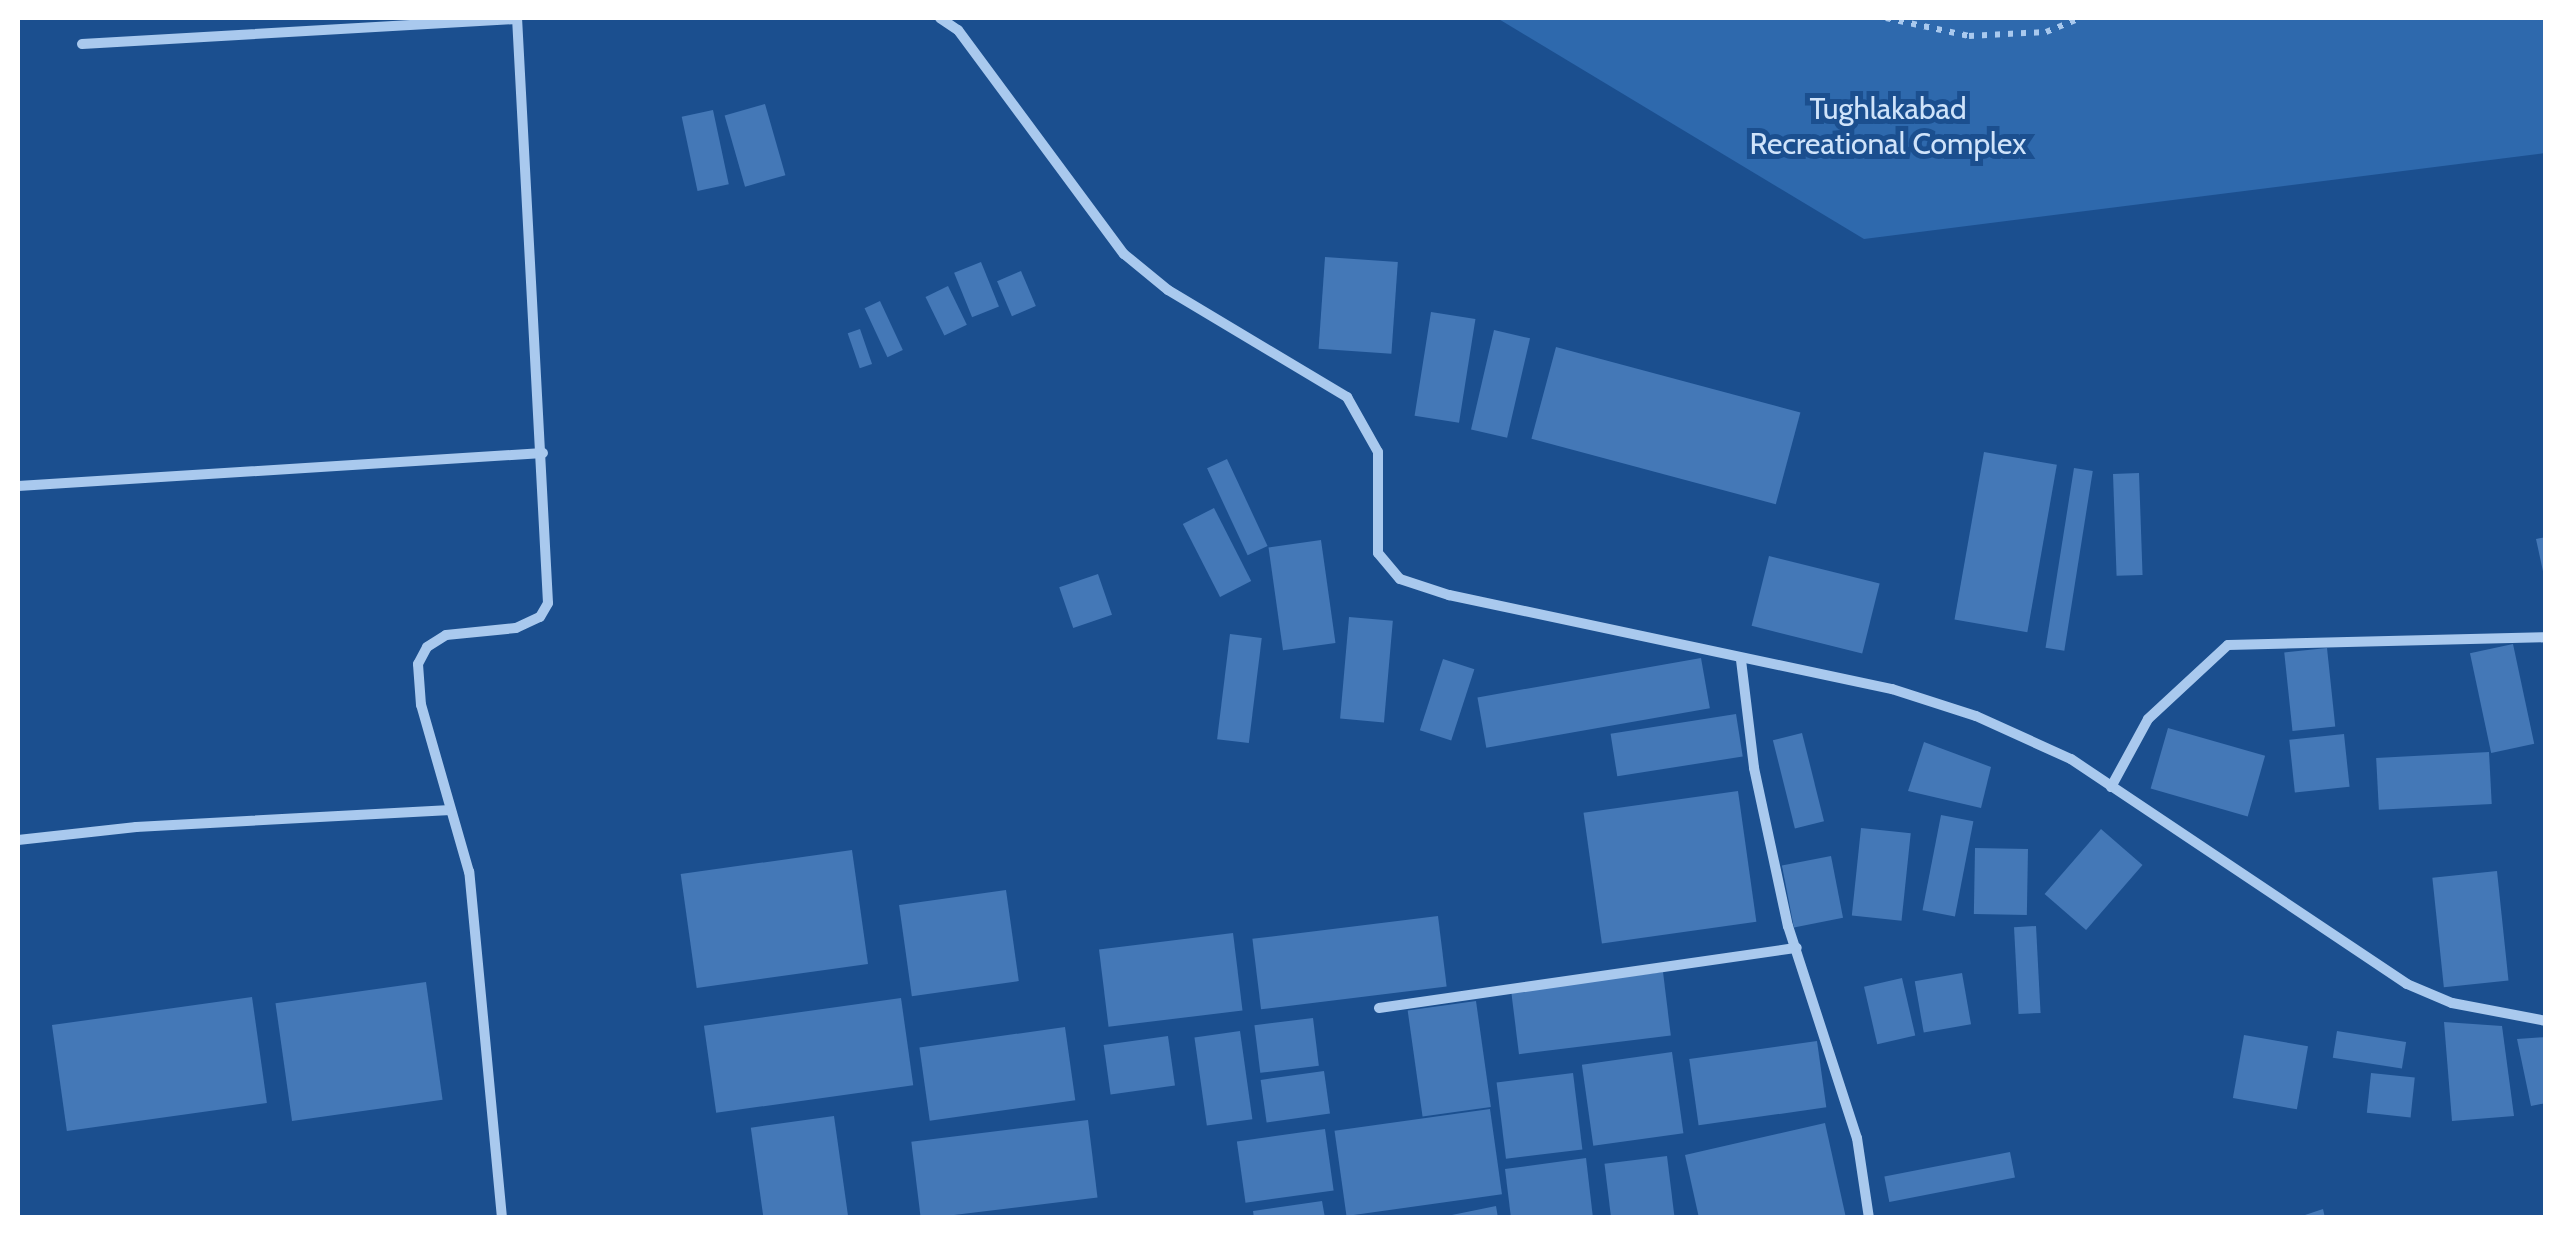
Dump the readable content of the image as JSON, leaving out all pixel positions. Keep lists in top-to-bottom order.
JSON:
{
  "parks": ["Tughlakabad Recreational Complex"]
}
